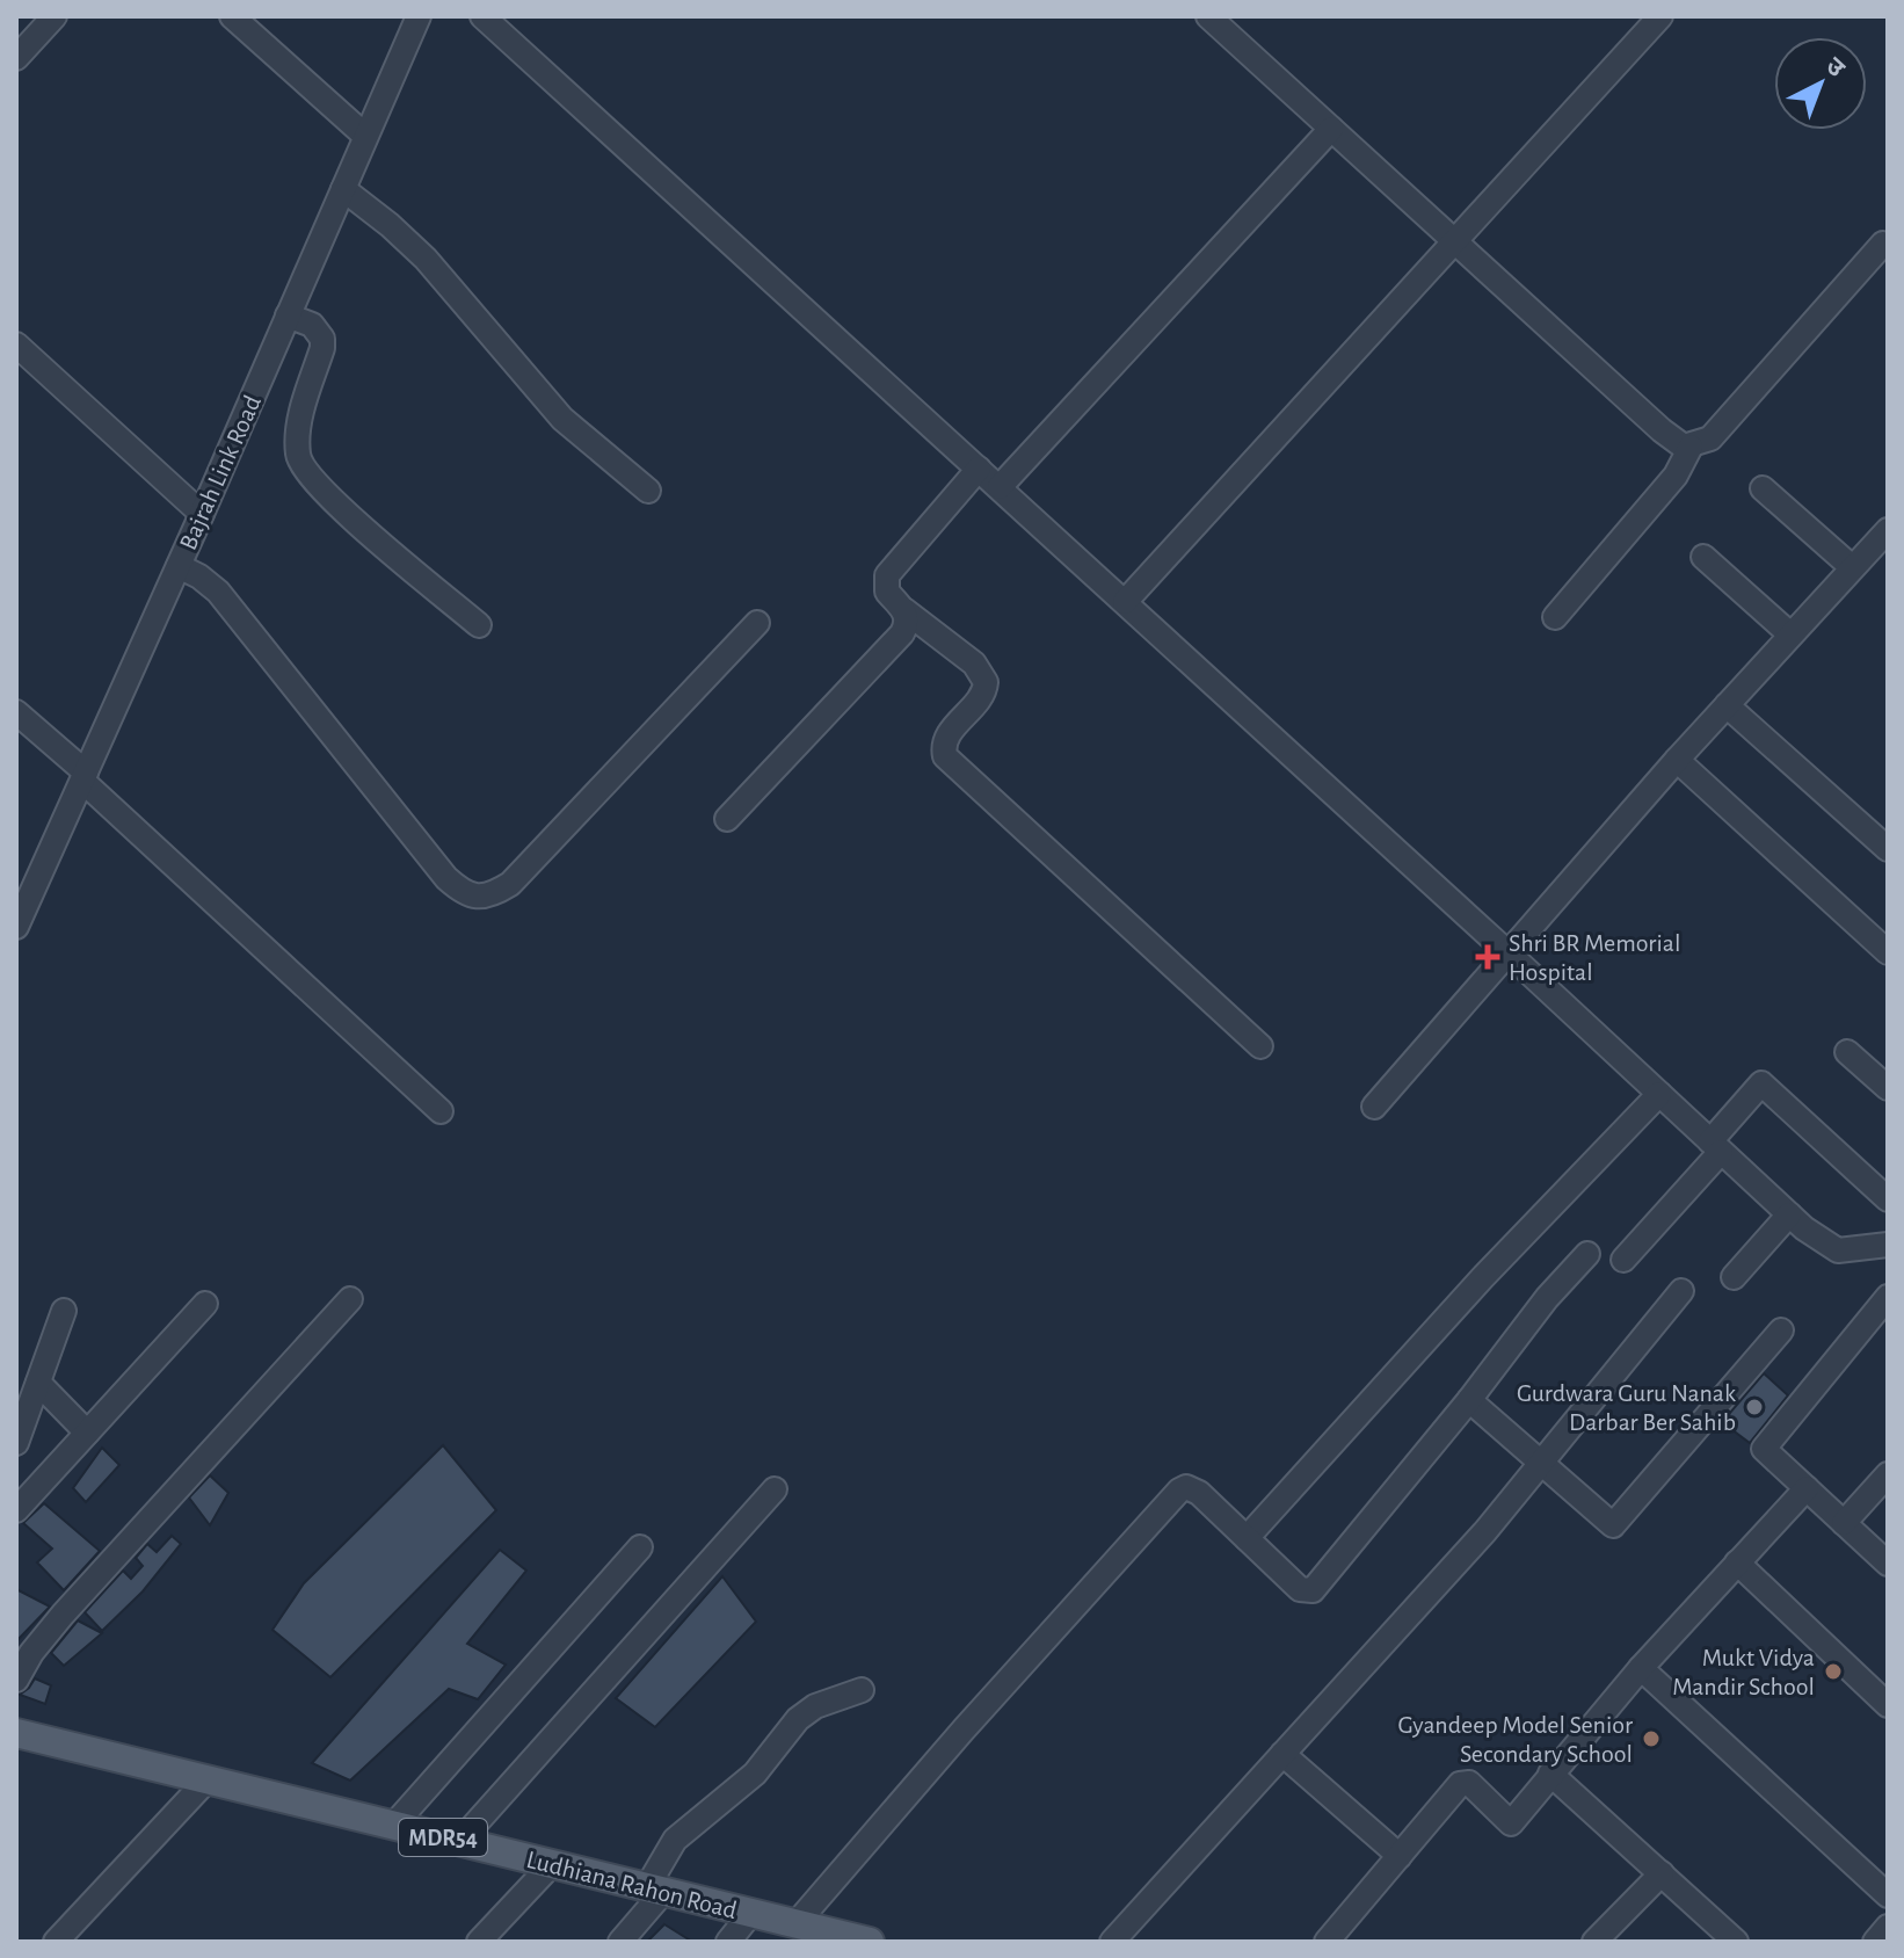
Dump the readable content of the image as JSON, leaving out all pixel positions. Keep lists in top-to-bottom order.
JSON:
{
  "streets": {
    "main road": ["MDR54", "Ludhiana Rahon Road"],
    "street": ["Bajrah Link Road"]
  },
  "places": {
    "health": ["Shri BR Memorial Hospital"],
    "other": ["Gurdwara Guru Nanak Darbar Ber Sahib", "Mukt Vidya Mandir School", "Gyandeep Model Senior Secondary School"]
  },
  "north": "top right"
}
